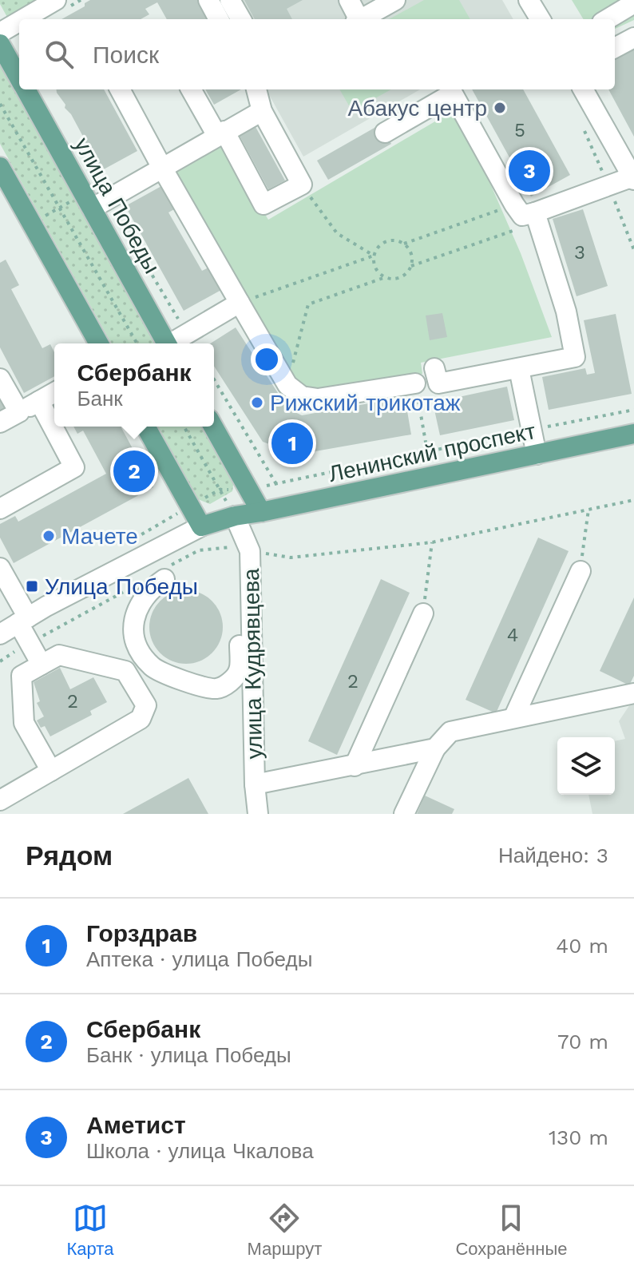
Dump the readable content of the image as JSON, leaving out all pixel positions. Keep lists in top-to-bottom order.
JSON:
{
  "streets": {
    "main road": ["улица Победы", "Ленинский проспект"],
    "street": ["улица Кудрявцева"]
  },
  "crossings": [
    ["Ленинский проспект", "улица Кудрявцева"]
  ],
  "places": {
    "other": ["Абакус центр", "Рижский трикотаж", "Мачете"],
    "transit": ["Улица Победы"]
  },
  "house_numbers": [
    "5",
    "3",
    "4",
    "2",
    "2"
  ],
  "page": {
    "search": "Поиск",
    "pins": ["3", "1", "2"],
    "popup": ["Сбербанк", "Банк"],
    "heading": ["Рядом", "Найдено: 3"],
    "list": [
      {
        "mark": "1",
        "name": "Горздрав",
        "note": "Аптека · улица Победы",
        "value": "40 m"
      },
      {
        "mark": "2",
        "name": "Сбербанк",
        "note": "Банк · улица Победы",
        "value": "70 m"
      },
      {
        "mark": "3",
        "name": "Аметист",
        "note": "Школа · улица Чкалова",
        "value": "130 m"
      }
    ],
    "nav": ["Карта", "Маршрут", "Сохранённые"]
  }
}
